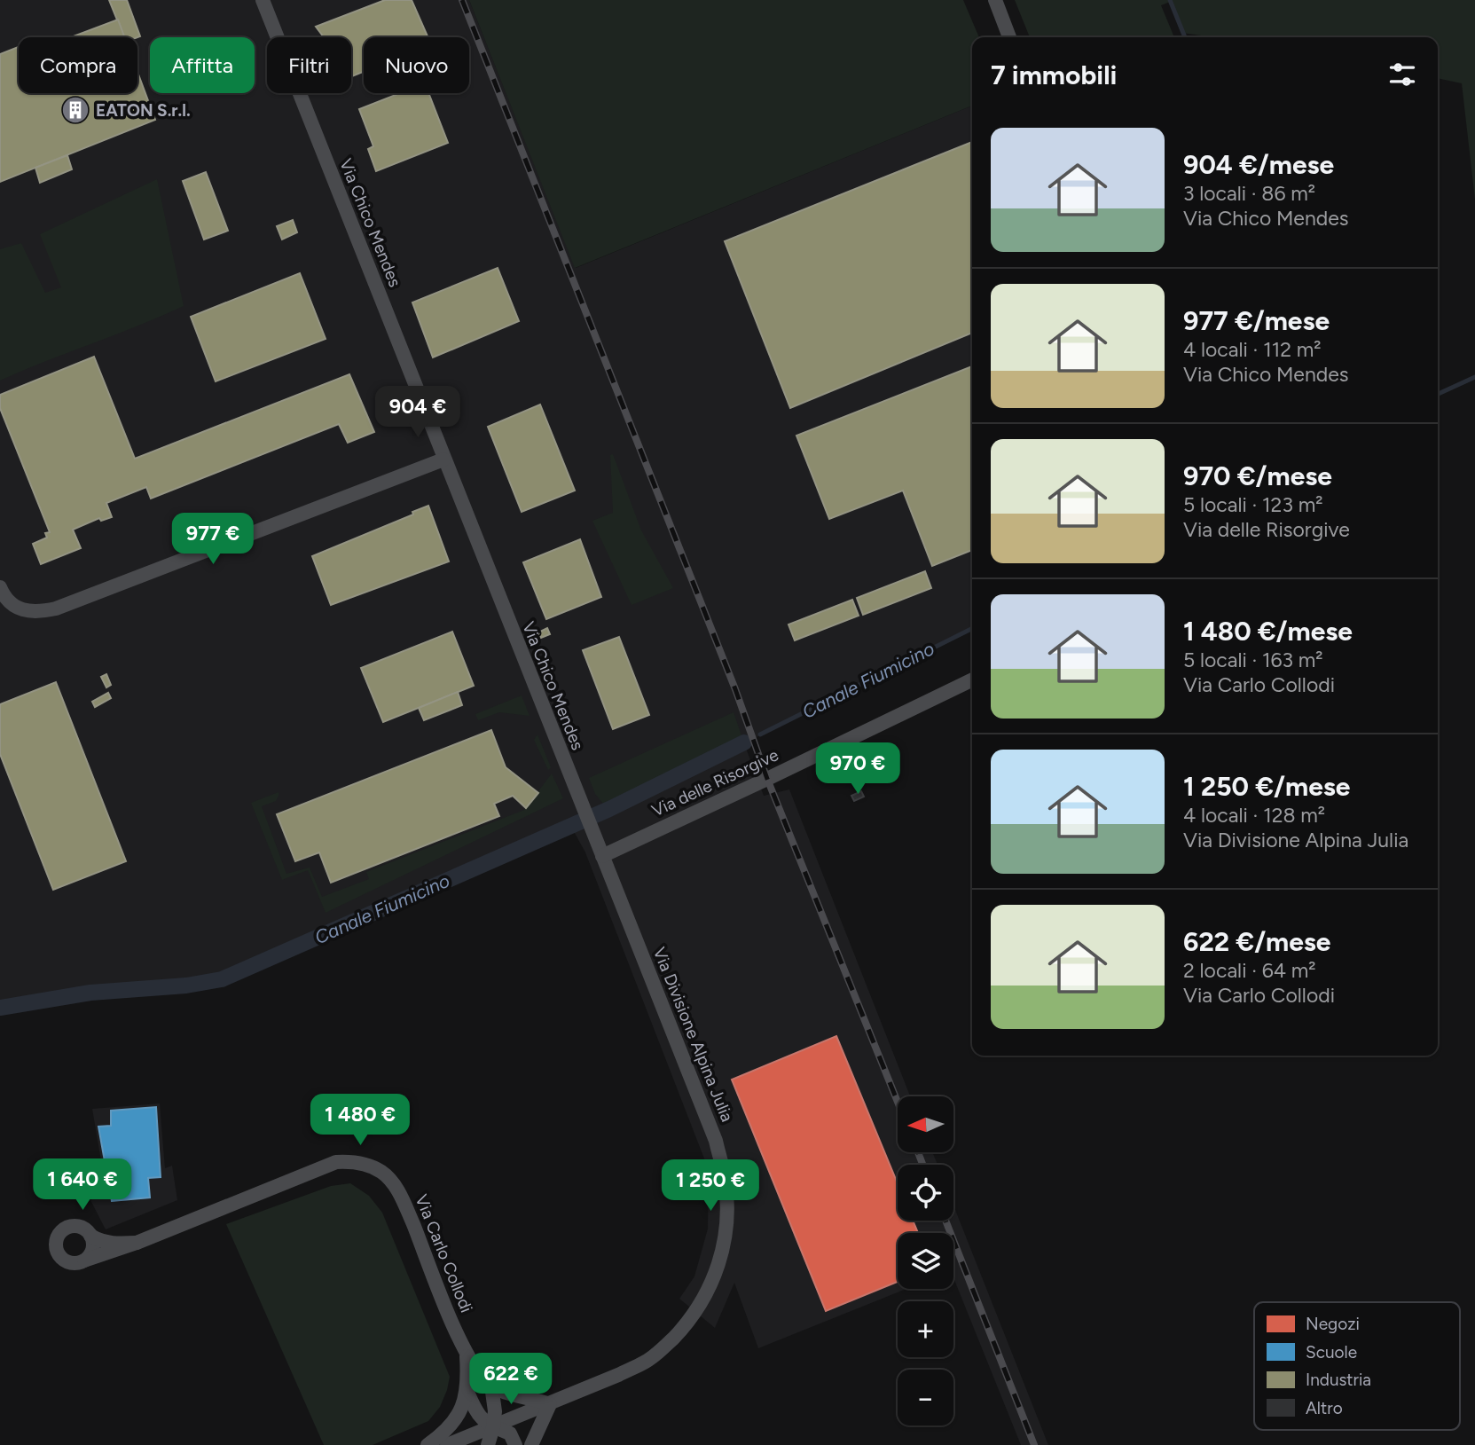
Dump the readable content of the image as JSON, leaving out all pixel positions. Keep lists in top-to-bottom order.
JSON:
{
  "streets": {
    "street": [
      "Via Chico Mendes",
      "Via delle Risorgive",
      "Via Divisione Alpina Julia",
      "Via Carlo Collodi"
    ]
  },
  "crossings": [
    ["Via Chico Mendes", "Via delle Risorgive"],
    ["Via Chico Mendes", "Via Divisione Alpina Julia"],
    ["Via delle Risorgive", "Via Divisione Alpina Julia"],
    ["Via Divisione Alpina Julia", "Via Carlo Collodi"]
  ],
  "water": ["Canale Fiumicino"],
  "places": {
    "building": ["EATON S.r.l."]
  },
  "legend": [
    "Negozi",
    "Scuole",
    "Industria",
    "Altro"
  ],
  "north": "left",
  "page": {
    "chip": [
      "Compra",
      "Affitta",
      "Filtri",
      "Nuovo"
    ],
    "heading": "7 immobili",
    "list": [
      {
        "name": "904 €/mese",
        "note": "3 locali · 86 m² · Via Chico Mendes"
      },
      {
        "name": "977 €/mese",
        "note": "4 locali · 112 m² · Via Chico Mendes"
      },
      {
        "name": "970 €/mese",
        "note": "5 locali · 123 m² · Via delle Risorgive"
      },
      {
        "name": "1 480 €/mese",
        "note": "5 locali · 163 m² · Via Carlo Collodi"
      },
      {
        "name": "1 250 €/mese",
        "note": "4 locali · 128 m² · Via Divisione Alpina Julia"
      },
      {
        "name": "622 €/mese",
        "note": "2 locali · 64 m² · Via Carlo Collodi"
      }
    ],
    "price": [
      "904 €",
      "977 €",
      "970 €",
      "1 480 €",
      "1 640 €",
      "1 250 €",
      "622 €"
    ],
    "map_buttons": ["+", "−"]
  }
}
